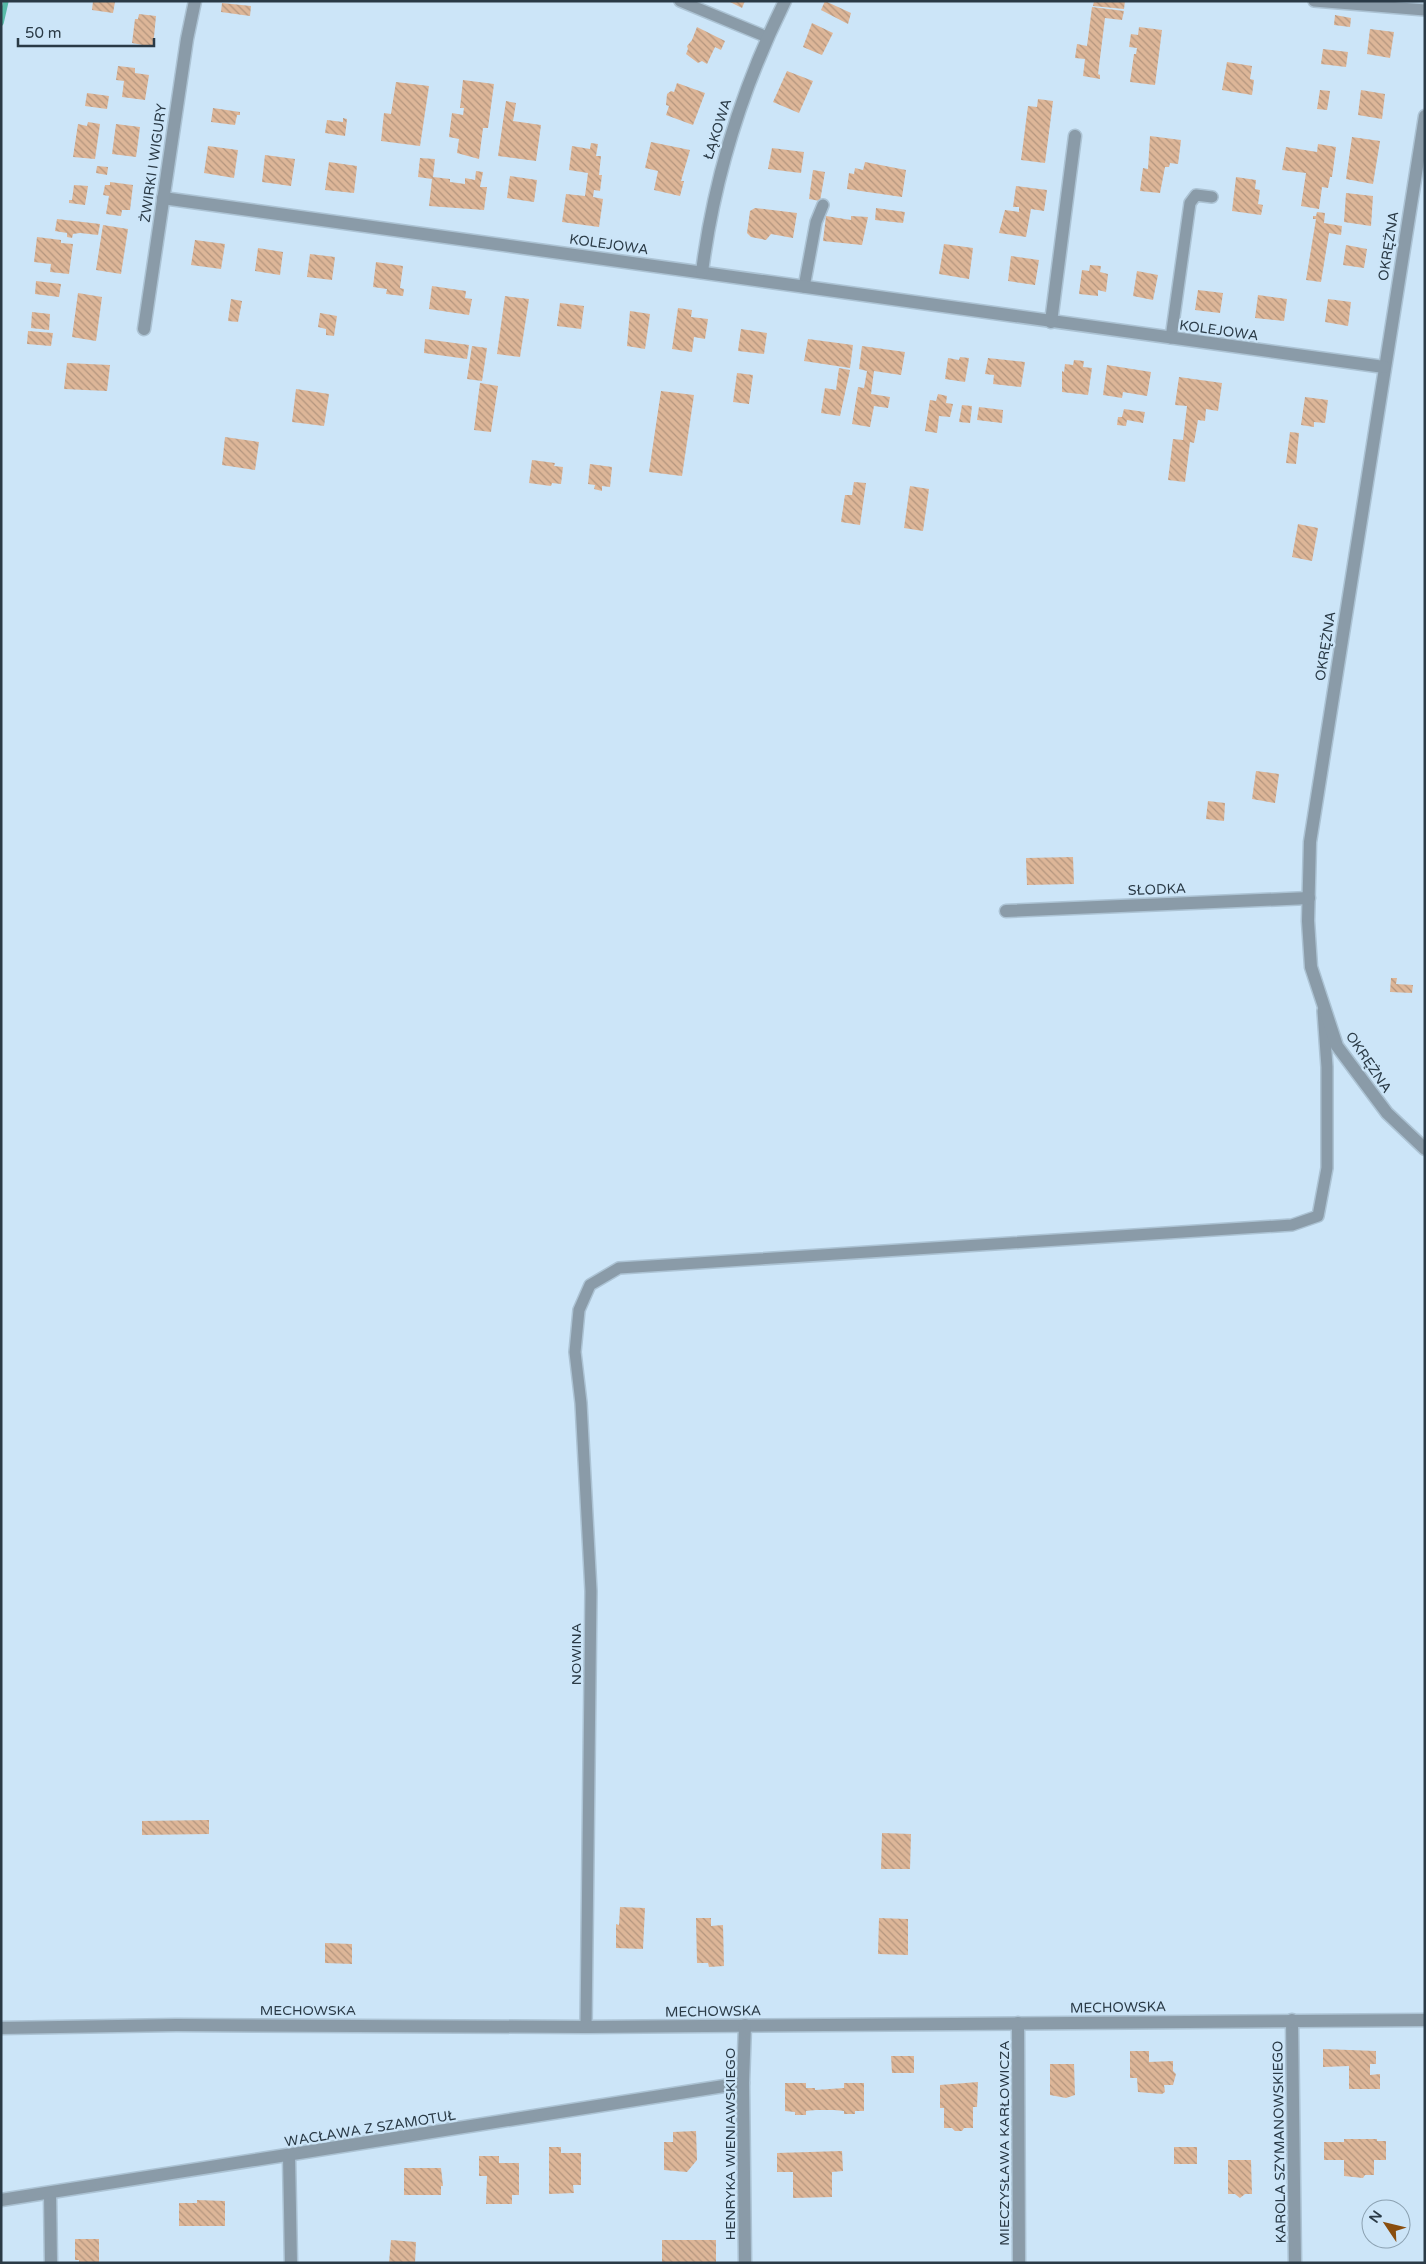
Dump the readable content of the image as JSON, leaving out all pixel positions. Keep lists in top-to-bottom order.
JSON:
{
  "streets": {
    "street": [
      "ŁĄKOWA",
      "ŻWIRKI I WIGURY",
      "KOLEJOWA",
      "OKRĘŻNA",
      "SŁODKA",
      "MECHOWSKA",
      "WACŁAWA Z SZAMOTUŁ",
      "KAROLA SZYMANOWSKIEGO",
      "MIECZYSŁAWA KARŁOWICZA",
      "HENRYKA WIENIAWSKIEGO"
    ],
    "lane": ["NOWINA"]
  },
  "crossings": [
    ["ŁĄKOWA", "KOLEJOWA"],
    ["ŻWIRKI I WIGURY", "KOLEJOWA"],
    ["KOLEJOWA", "OKRĘŻNA"],
    ["OKRĘŻNA", "SŁODKA"],
    ["OKRĘŻNA", "NOWINA"],
    ["NOWINA", "MECHOWSKA"],
    ["MECHOWSKA", "KAROLA SZYMANOWSKIEGO"],
    ["MECHOWSKA", "MIECZYSŁAWA KARŁOWICZA"],
    ["MECHOWSKA", "HENRYKA WIENIAWSKIEGO"],
    ["WACŁAWA Z SZAMOTUŁ", "HENRYKA WIENIAWSKIEGO"]
  ],
  "scale_bar": "50 m",
  "north": "top left"
}
